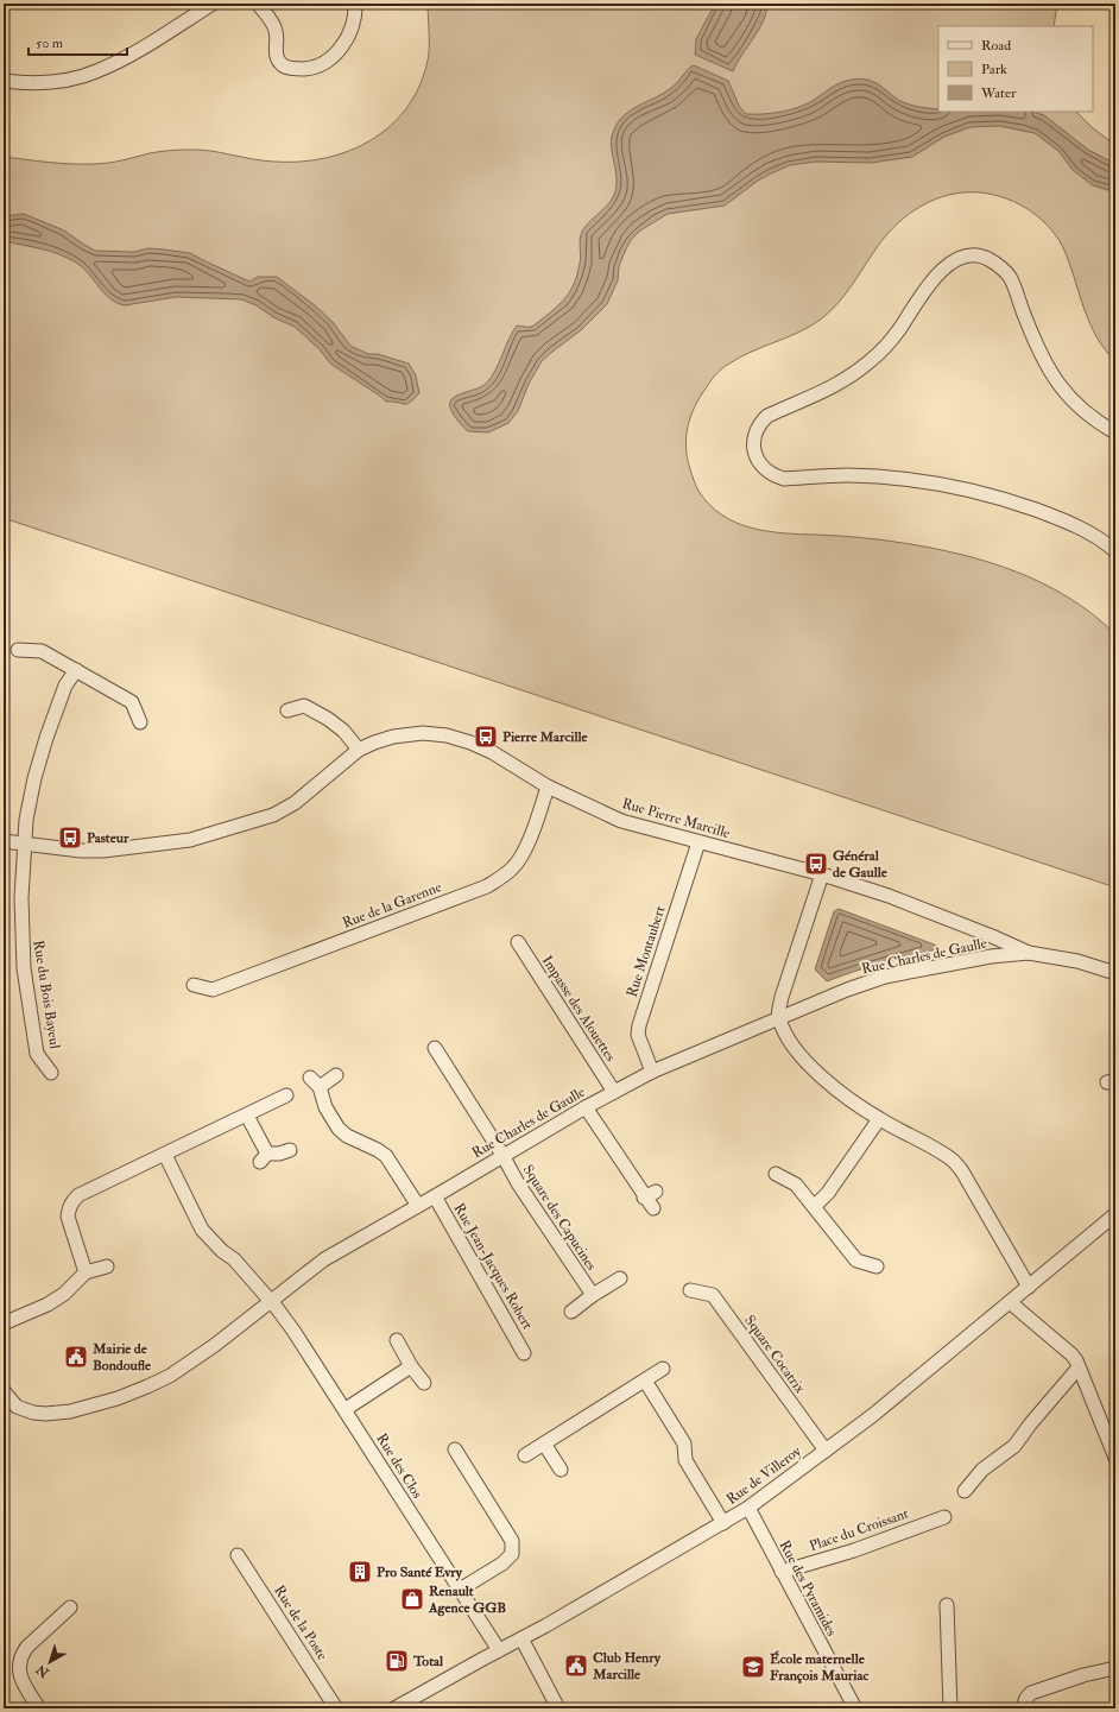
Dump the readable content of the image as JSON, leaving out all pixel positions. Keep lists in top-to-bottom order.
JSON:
{
  "streets": {
    "street": [
      "Rue Pierre Marcille",
      "Rue de la Garenne",
      "Rue Montaubert",
      "Rue Charles de Gaulle",
      "Rue du Bois Bayeul",
      "Impasse des Alouettes",
      "Square des Capucines",
      "Rue Jean-Jacques Robert",
      "Square Cocatrix",
      "Rue des Clos",
      "Rue de Villeroy",
      "Place du Croissant",
      "Rue des Pyramides",
      "Rue de la Poste"
    ]
  },
  "crossings": [
    ["Rue Pierre Marcille", "Rue de la Garenne"],
    ["Rue Pierre Marcille", "Rue Montaubert"],
    ["Rue Pierre Marcille", "Rue Charles de Gaulle"],
    ["Rue Pierre Marcille", "Rue du Bois Bayeul"],
    ["Rue Montaubert", "Rue Charles de Gaulle"],
    ["Rue Charles de Gaulle", "Impasse des Alouettes"],
    ["Rue Charles de Gaulle", "Square des Capucines"],
    ["Rue Charles de Gaulle", "Rue Jean-Jacques Robert"],
    ["Rue Charles de Gaulle", "Rue des Clos"],
    ["Square Cocatrix", "Rue de Villeroy"],
    ["Rue des Clos", "Rue de Villeroy"],
    ["Rue de Villeroy", "Rue des Pyramides"],
    ["Place du Croissant", "Rue des Pyramides"]
  ],
  "places": {
    "bus stop": ["Pierre Marcille", "Pasteur", "Général de Gaulle"],
    "public building": ["Mairie de Bondoufle", "Club Henry Marcille"],
    "building": ["Pro Santé Evry"],
    "shop": ["Renault Agence GGB"],
    "fuel station": ["Total"],
    "school or university": ["École maternelle François Mauriac"]
  },
  "legend": ["Road", "Park", "Water"],
  "scale_bar": "50 m",
  "north": "bottom left"
}
